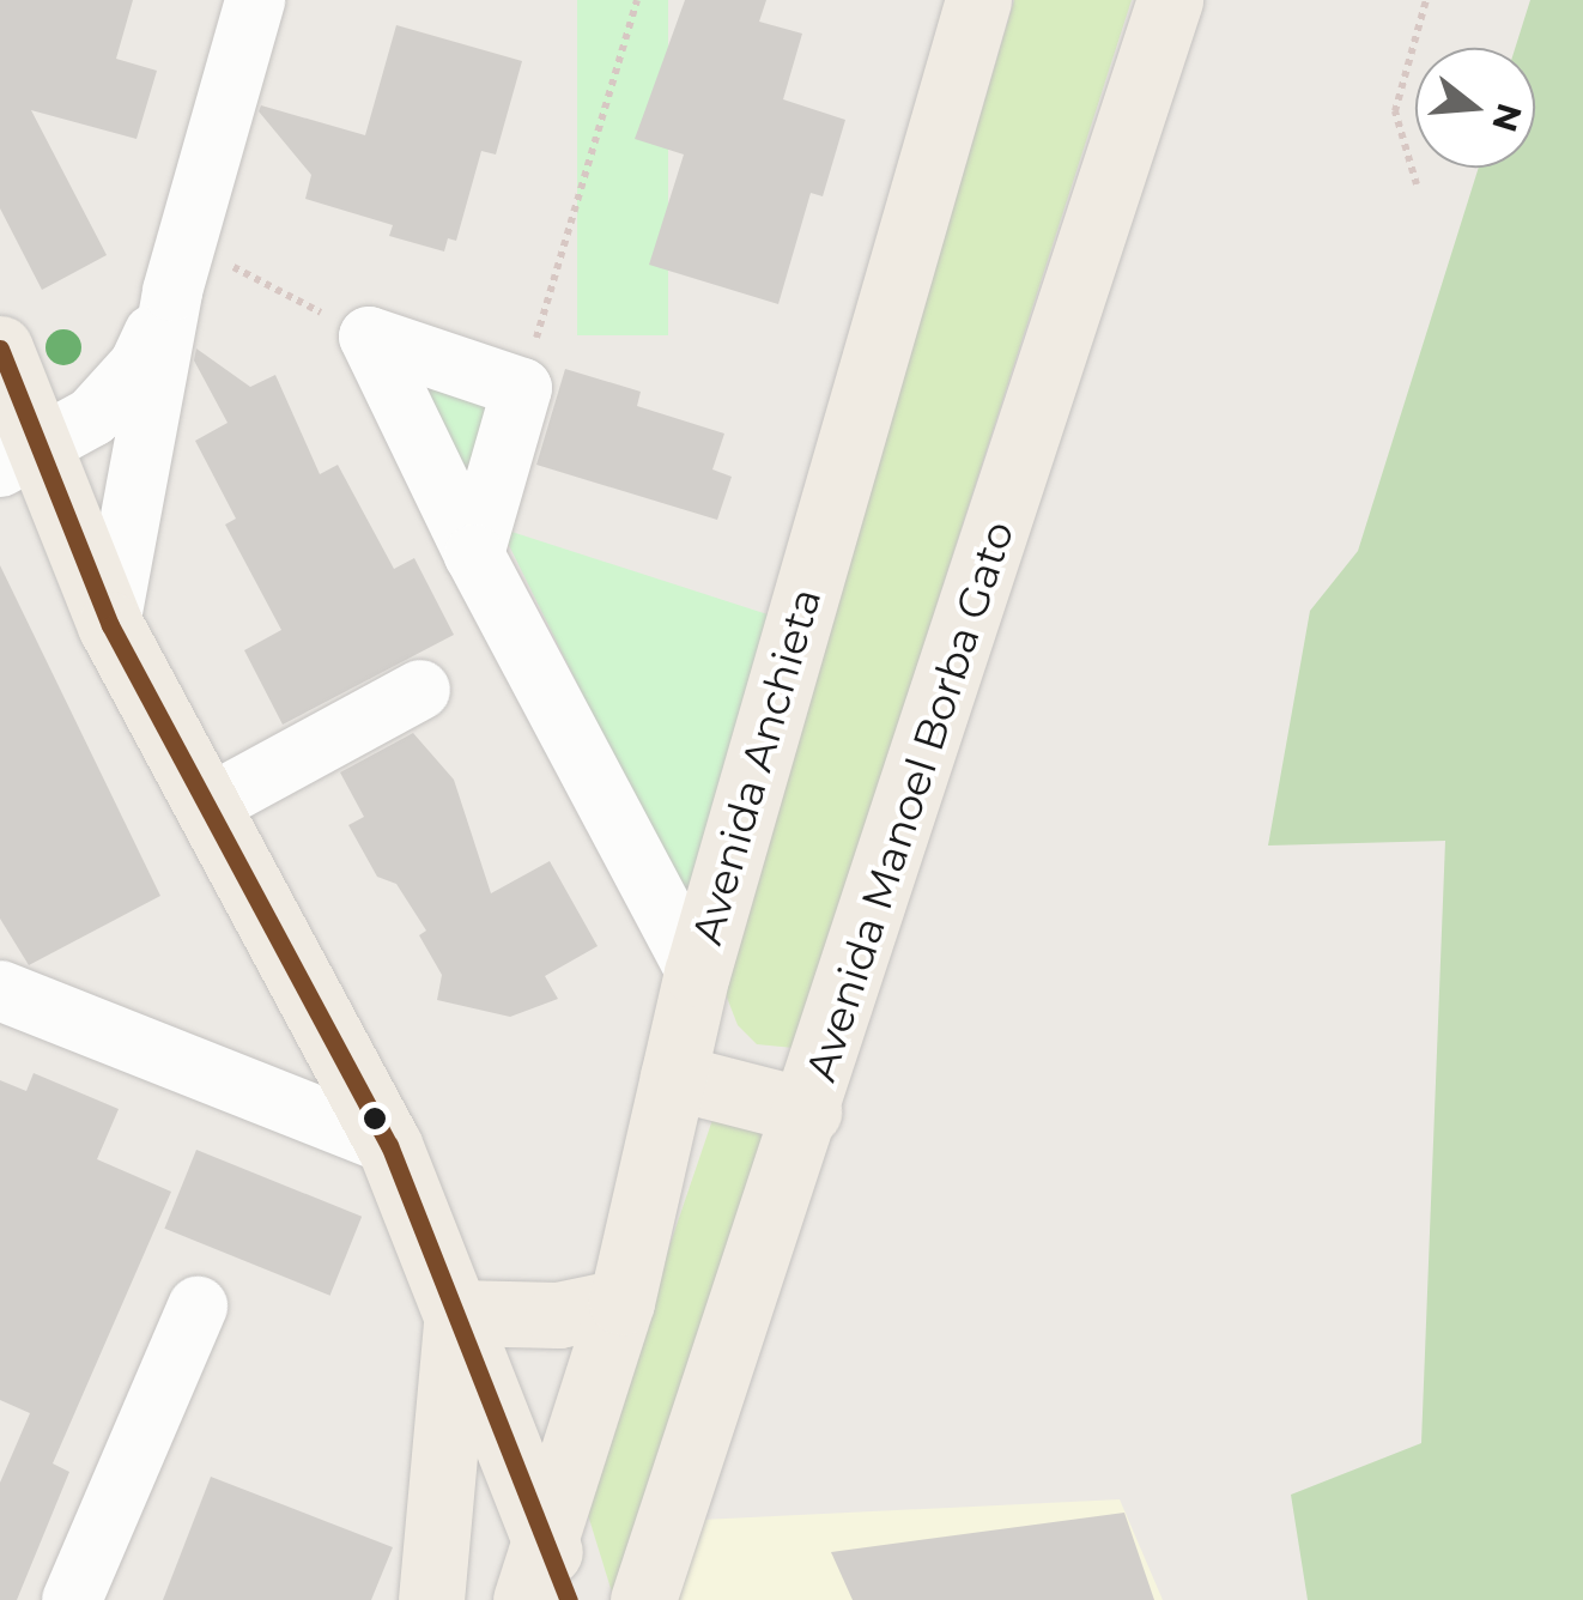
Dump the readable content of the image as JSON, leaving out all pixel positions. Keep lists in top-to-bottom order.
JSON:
{
  "streets": {
    "main road": ["Avenida Anchieta", "Avenida Manoel Borba Gato"]
  },
  "north": "right"
}
